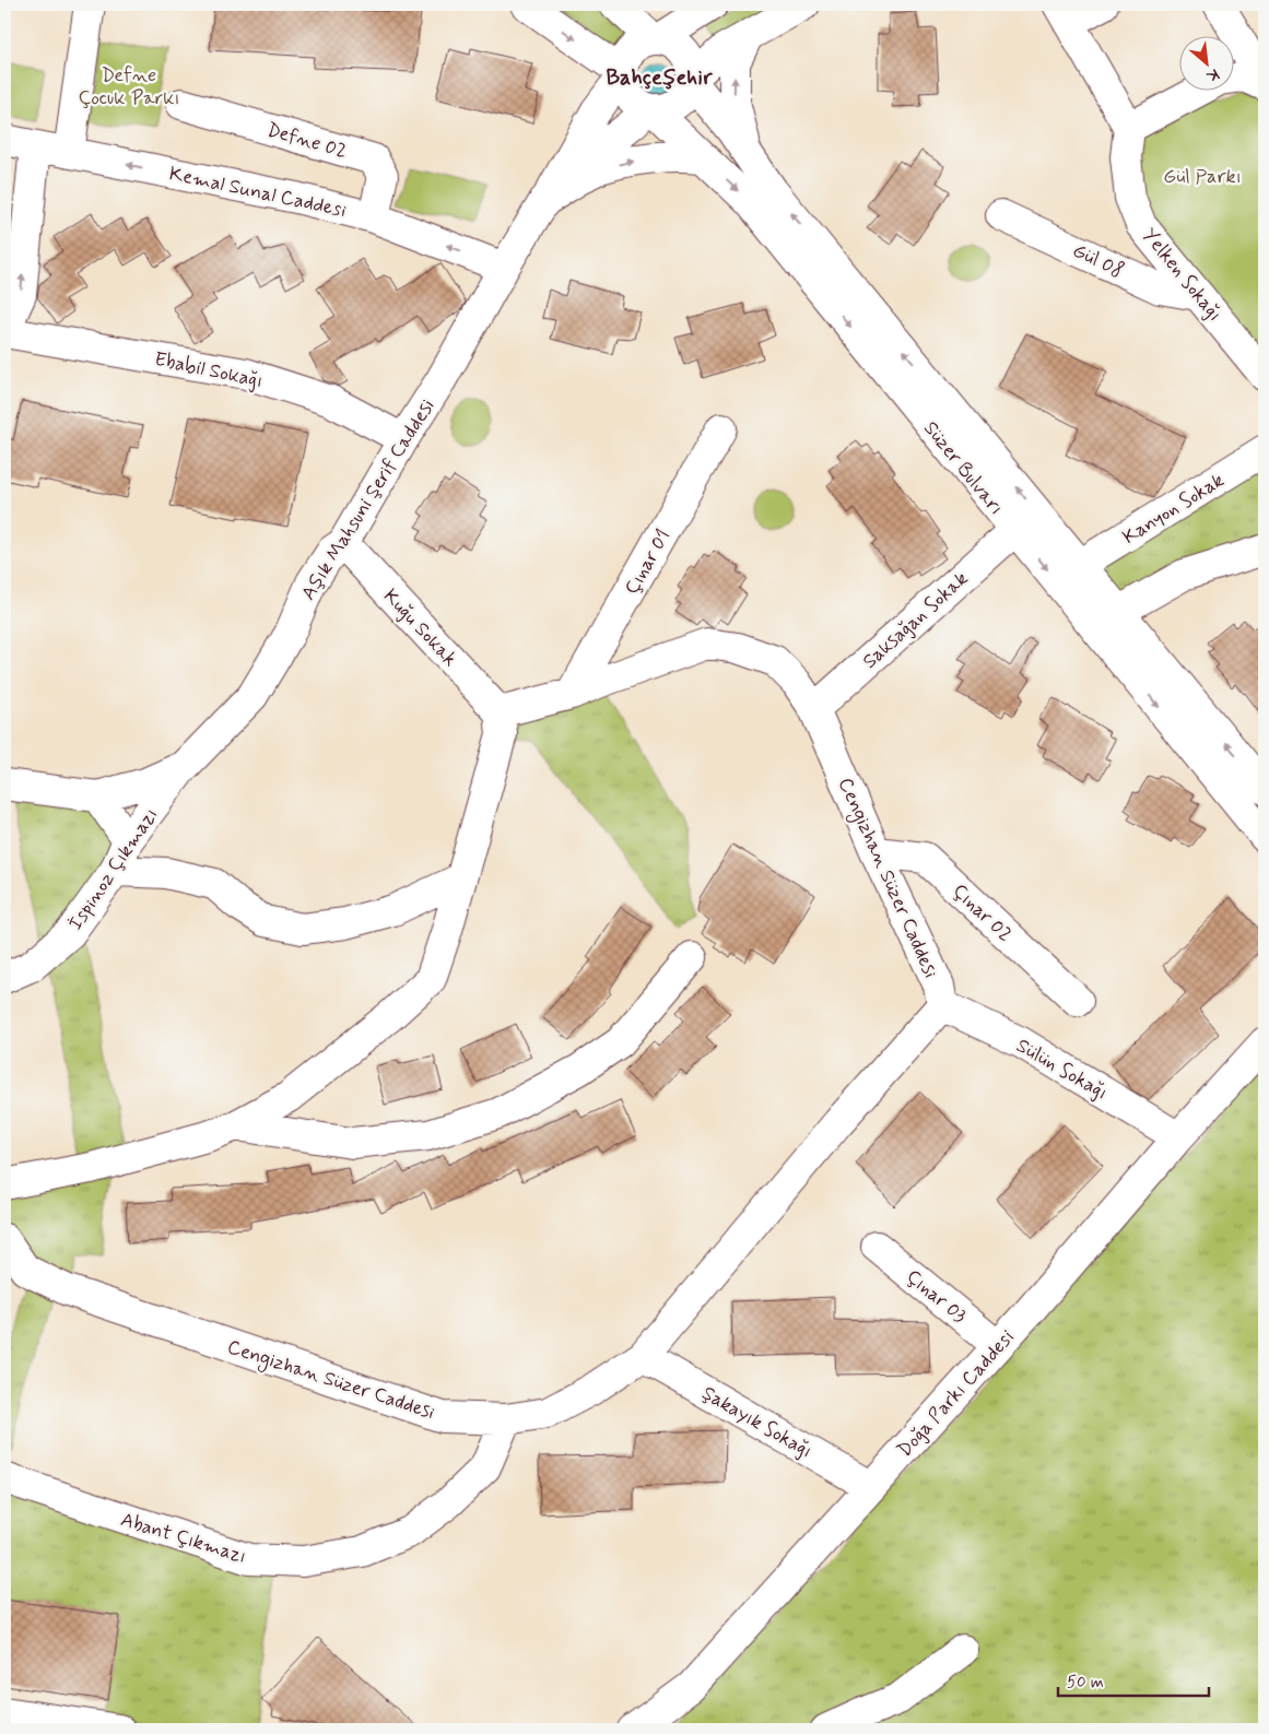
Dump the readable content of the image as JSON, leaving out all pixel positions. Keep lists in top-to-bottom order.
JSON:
{
  "streets": {
    "street": [
      "Defne 02",
      "Kemal Sunal Caddesi",
      "Gül 08",
      "Yelken Sokağı",
      "Ebabil Sokağı",
      "Süzer Bulvarı",
      "Aşık Mahsuni Şerif Caddesi",
      "Kanyon Sokak",
      "Çınar 01",
      "Saksağan Sokak",
      "Kuğu Sokak",
      "İspinoz Çıkmazı",
      "Cengizhan Süzer Caddesi",
      "Çınar 02",
      "Sülün Sokağı",
      "Çınar 03",
      "Doğa Parkı Caddesi",
      "Şakayık Sokağı",
      "Abant Çıkmazı"
    ]
  },
  "crossings": [
    ["Defne 02", "Kemal Sunal Caddesi"],
    ["Kemal Sunal Caddesi", "Aşık Mahsuni Şerif Caddesi"],
    ["Gül 08", "Yelken Sokağı"],
    ["Ebabil Sokağı", "Aşık Mahsuni Şerif Caddesi"],
    ["Süzer Bulvarı", "Kanyon Sokak"],
    ["Süzer Bulvarı", "Saksağan Sokak"],
    ["Aşık Mahsuni Şerif Caddesi", "Kuğu Sokak"],
    ["Aşık Mahsuni Şerif Caddesi", "İspinoz Çıkmazı"],
    ["Çınar 01", "Cengizhan Süzer Caddesi"],
    ["Saksağan Sokak", "Cengizhan Süzer Caddesi"],
    ["Kuğu Sokak", "Cengizhan Süzer Caddesi"],
    ["Cengizhan Süzer Caddesi", "Çınar 02"],
    ["Cengizhan Süzer Caddesi", "Sülün Sokağı"],
    ["Cengizhan Süzer Caddesi", "Şakayık Sokağı"],
    ["Cengizhan Süzer Caddesi", "Abant Çıkmazı"],
    ["Sülün Sokağı", "Doğa Parkı Caddesi"],
    ["Çınar 03", "Doğa Parkı Caddesi"],
    ["Doğa Parkı Caddesi", "Şakayık Sokağı"]
  ],
  "one_way": ["Kemal Sunal Caddesi"],
  "districts": ["Bahçeşehir"],
  "parks": ["Defne Çocuk Parkı", "Gül Parkı"],
  "scale_bar": "50 m",
  "north": "bottom right"
}
